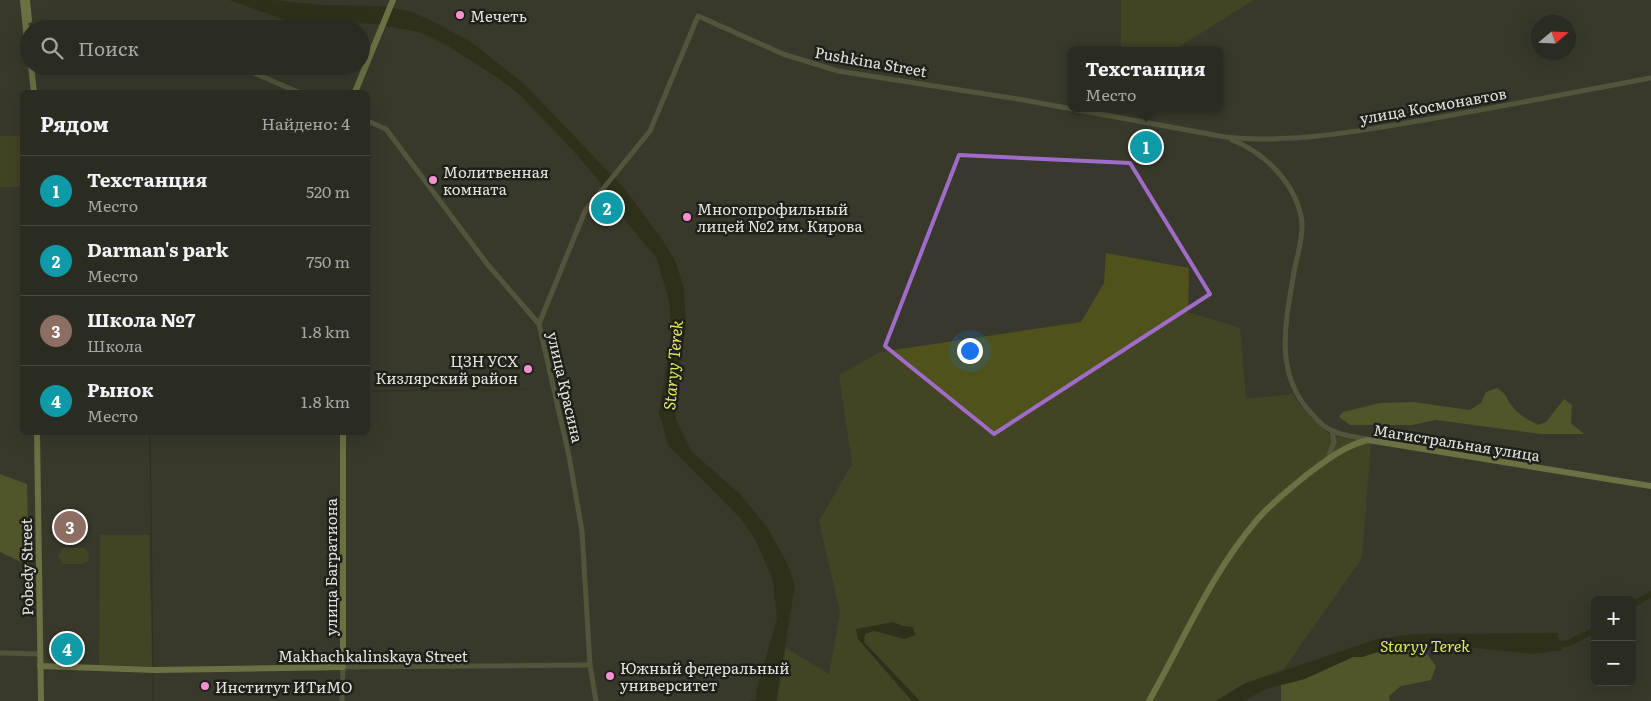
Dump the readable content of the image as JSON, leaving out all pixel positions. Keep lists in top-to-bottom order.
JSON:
{
  "streets": {
    "main road": [
      "Магистральная улица",
      "Pobedy Street",
      "улица Багратиона",
      "Makhachkalinskaya Street"
    ],
    "street": ["Pushkina Street", "улица Космонавтов", "улица Красина"]
  },
  "crossings": [
    ["Pushkina Street", "улица Космонавтов"],
    ["Pushkina Street", "улица Красина"],
    ["улица Красина", "Makhachkalinskaya Street"],
    ["Pobedy Street", "Makhachkalinskaya Street"],
    ["улица Багратиона", "Makhachkalinskaya Street"]
  ],
  "water": ["Staryy Terek"],
  "places": [
    "Мечеть",
    "Молитвенная комната",
    "Многопрофильный лицей №2 им. Кирова",
    "ЦЗН УСХ Кизлярский район",
    "Южный федеральный университет",
    "Институт ИТиМО"
  ],
  "north": "right",
  "page": {
    "search": "Поиск",
    "popup": ["Техстанция", "Место"],
    "heading": ["Рядом", "Найдено: 4"],
    "pins": [
      "1",
      "2",
      "3",
      "4"
    ],
    "list": [
      {
        "mark": "1",
        "name": "Техстанция",
        "note": "Место",
        "value": "520 m"
      },
      {
        "mark": "2",
        "name": "Darman's park",
        "note": "Место",
        "value": "750 m"
      },
      {
        "mark": "3",
        "name": "Школа №7",
        "note": "Школа",
        "value": "1.8 km"
      },
      {
        "mark": "4",
        "name": "Рынок",
        "note": "Место",
        "value": "1.8 km"
      }
    ],
    "map_buttons": ["+", "−"]
  }
}
